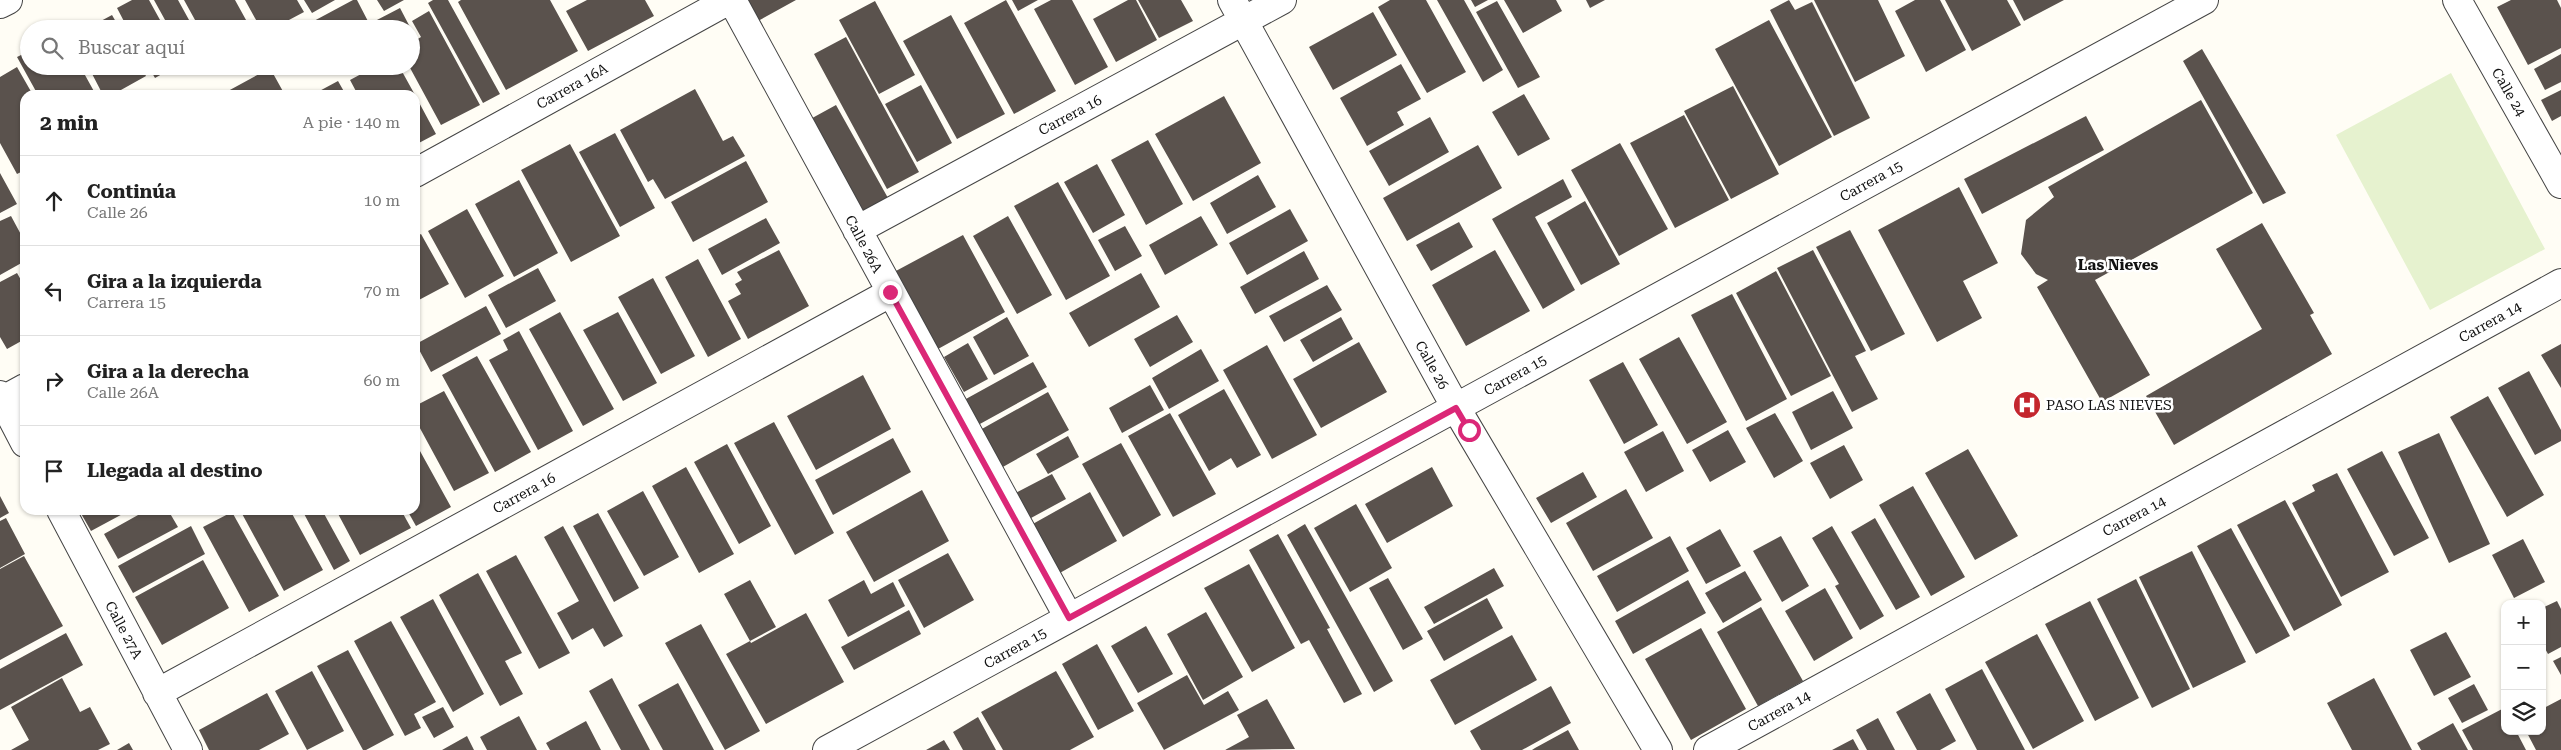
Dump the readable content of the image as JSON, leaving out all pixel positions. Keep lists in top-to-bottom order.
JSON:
{
  "streets": {
    "street": [
      "Carrera 16A",
      "Calle 24",
      "Carrera 16",
      "Carrera 15",
      "Calle 26A",
      "Carrera 14",
      "Calle 26",
      "Calle 27A"
    ]
  },
  "crossings": [
    ["Carrera 16A", "Calle 26A"],
    ["Carrera 16", "Calle 26A"],
    ["Carrera 16", "Calle 26"],
    ["Carrera 16", "Calle 27A"],
    ["Carrera 15", "Calle 26A"],
    ["Carrera 15", "Calle 26"]
  ],
  "districts": ["Las Nieves"],
  "places": {
    "hospital": ["PASO LAS NIEVES"]
  },
  "page": {
    "search": "Buscar aquí",
    "heading": ["2 min", "A pie · 140 m"],
    "list": [
      ["Continúa", "Calle 26", "10 m"],
      ["Gira a la izquierda", "Carrera 15", "70 m"],
      ["Gira a la derecha", "Calle 26A", "60 m"],
      "Llegada al destino"
    ],
    "map_buttons": ["+", "−"]
  }
}
